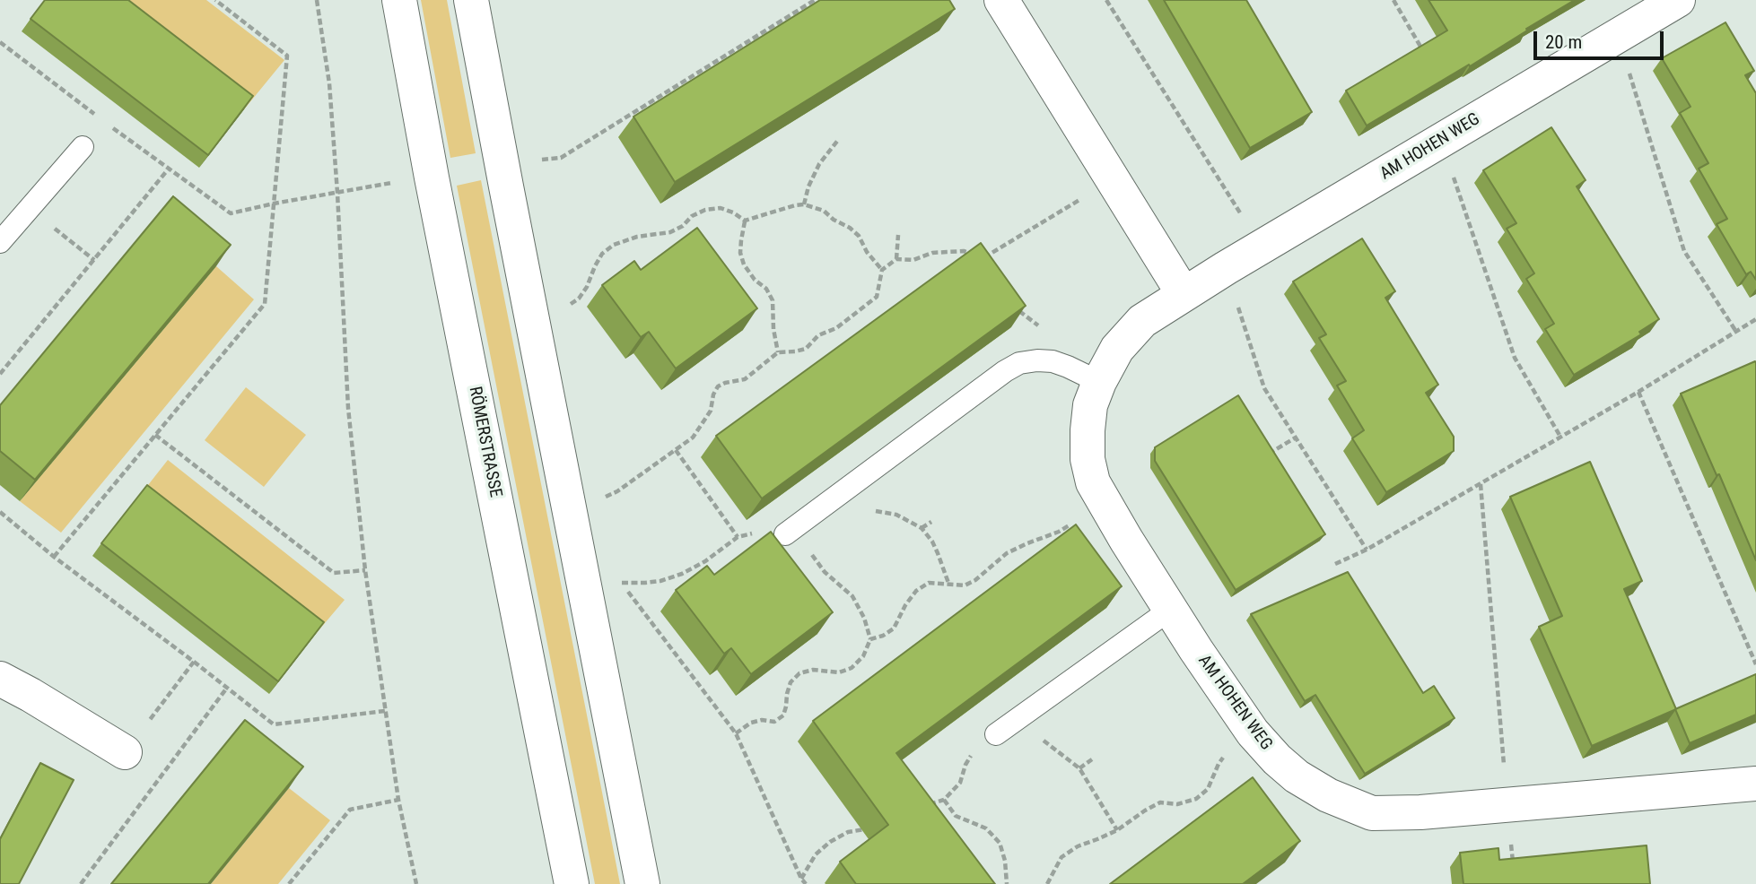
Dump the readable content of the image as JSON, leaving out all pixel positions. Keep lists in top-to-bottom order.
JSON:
{
  "streets": {
    "street": ["AM HOHEN WEG", "RÖMERSTRASSE"]
  },
  "scale_bar": "20 m"
}
